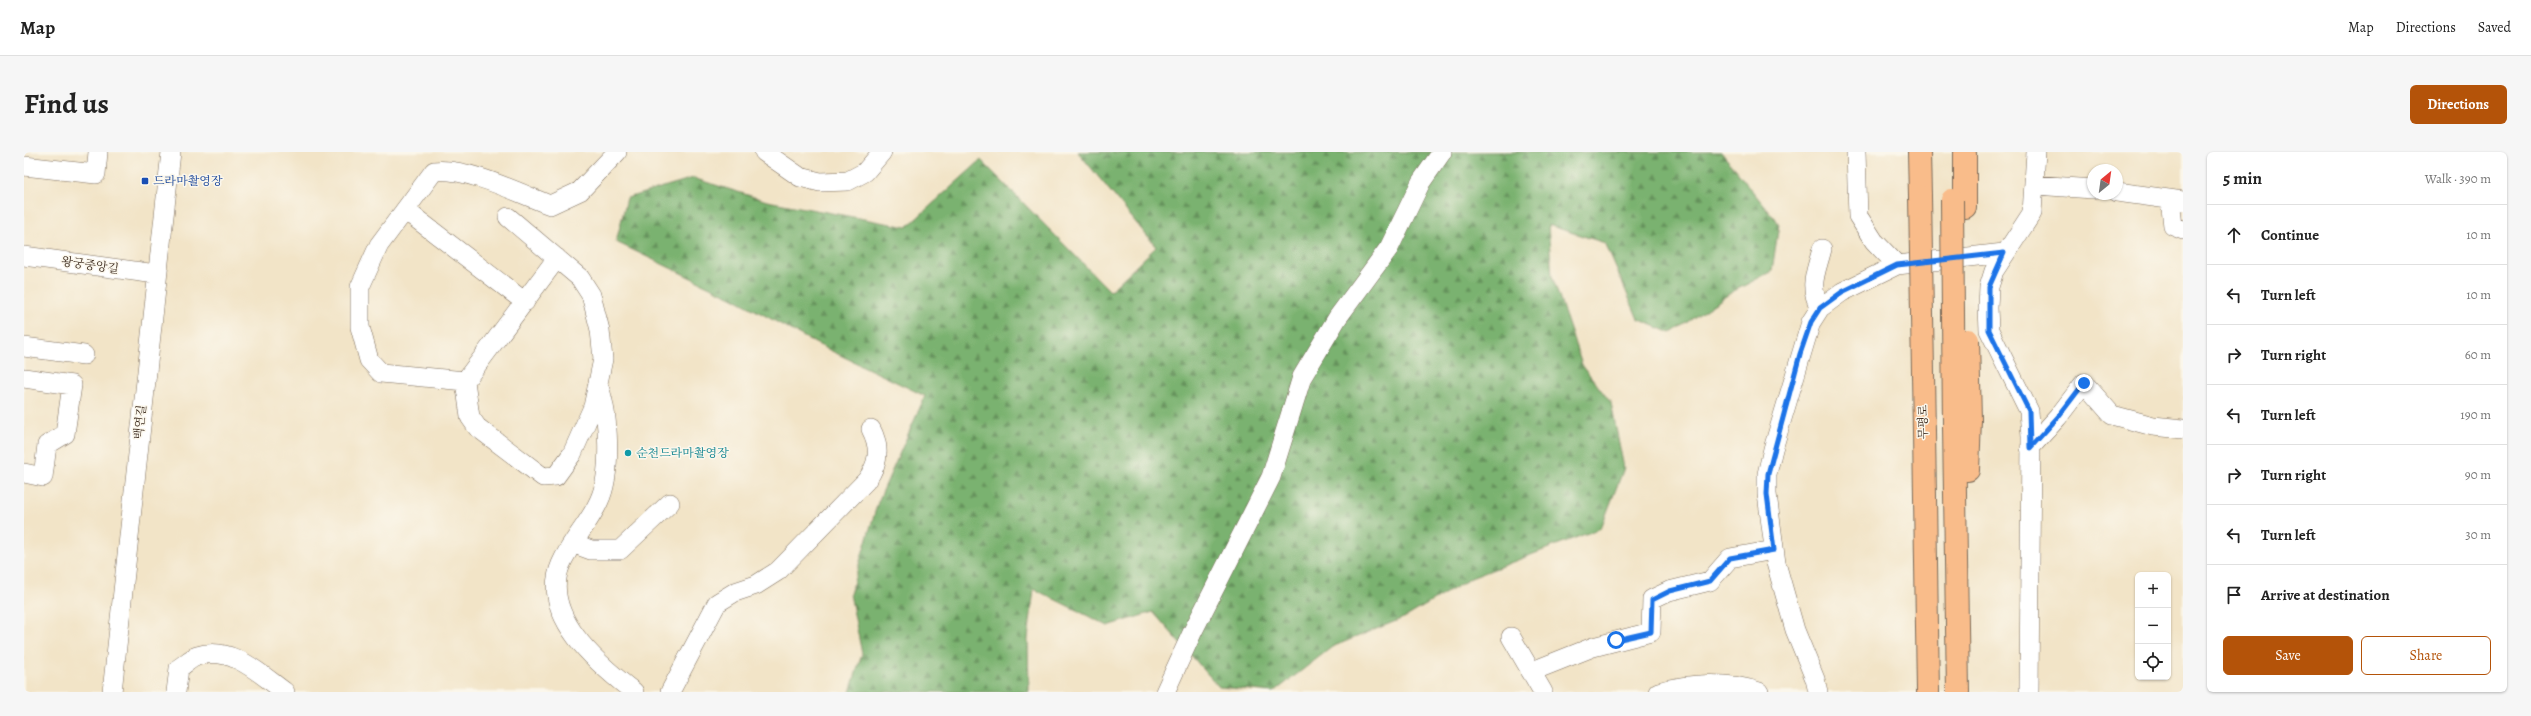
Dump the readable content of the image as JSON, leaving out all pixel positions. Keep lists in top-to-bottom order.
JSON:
{
  "streets": {
    "highway": ["무평로"],
    "street": ["왕궁중앙길", "백연길"]
  },
  "crossings": [
    ["왕궁중앙길", "백연길"]
  ],
  "places": {
    "transit": ["드라마촬영장"],
    "other": ["순천드라마촬영장"]
  },
  "north": "top right",
  "page": {
    "header": "Map",
    "nav": ["Map", "Directions", "Saved"],
    "title": "Find us",
    "buttons": [
      "Directions",
      ["Save", "Share"]
    ],
    "heading": ["5 min", "Walk · 390 m"],
    "list": [
      ["Continue", "10 m"],
      ["Turn left", "10 m"],
      ["Turn right", "60 m"],
      ["Turn left", "190 m"],
      ["Turn right", "90 m"],
      ["Turn left", "30 m"],
      "Arrive at destination"
    ],
    "map_buttons": ["+", "−"]
  }
}
